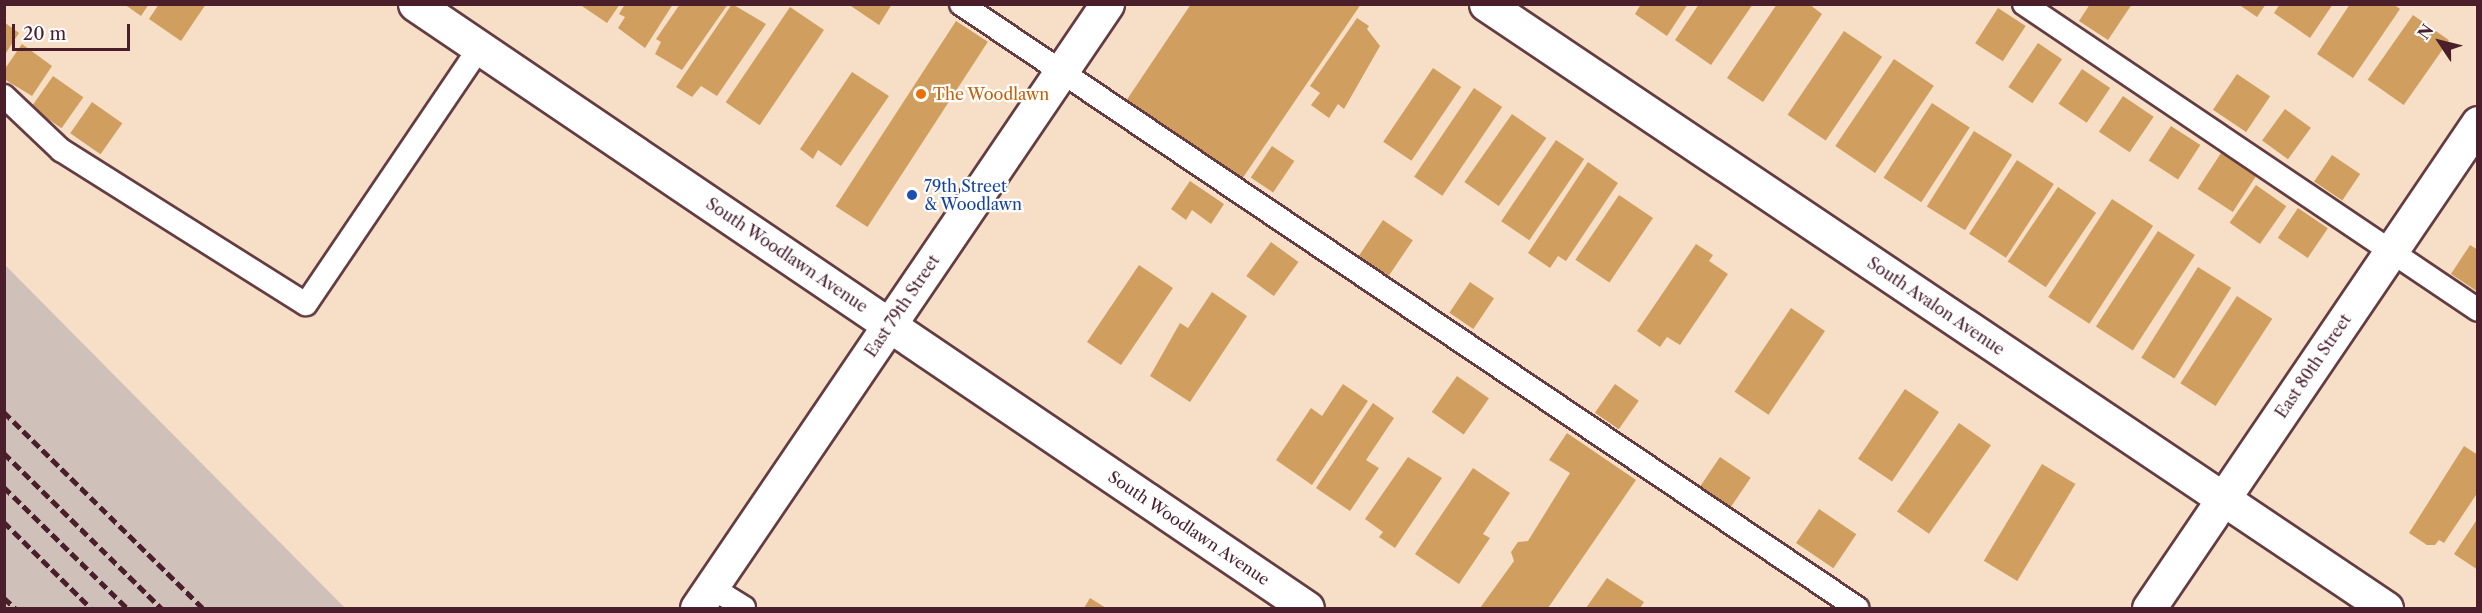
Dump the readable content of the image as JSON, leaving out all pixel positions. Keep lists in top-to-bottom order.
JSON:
{
  "streets": {
    "street": [
      "South Woodlawn Avenue",
      "East 79th Street",
      "South Avalon Avenue",
      "East 80th Street"
    ]
  },
  "crossings": [
    ["South Woodlawn Avenue", "East 79th Street"],
    ["South Avalon Avenue", "East 80th Street"]
  ],
  "places": ["The Woodlawn", "79th Street & Woodlawn"],
  "scale_bar": "20 m",
  "north": "top left"
}
